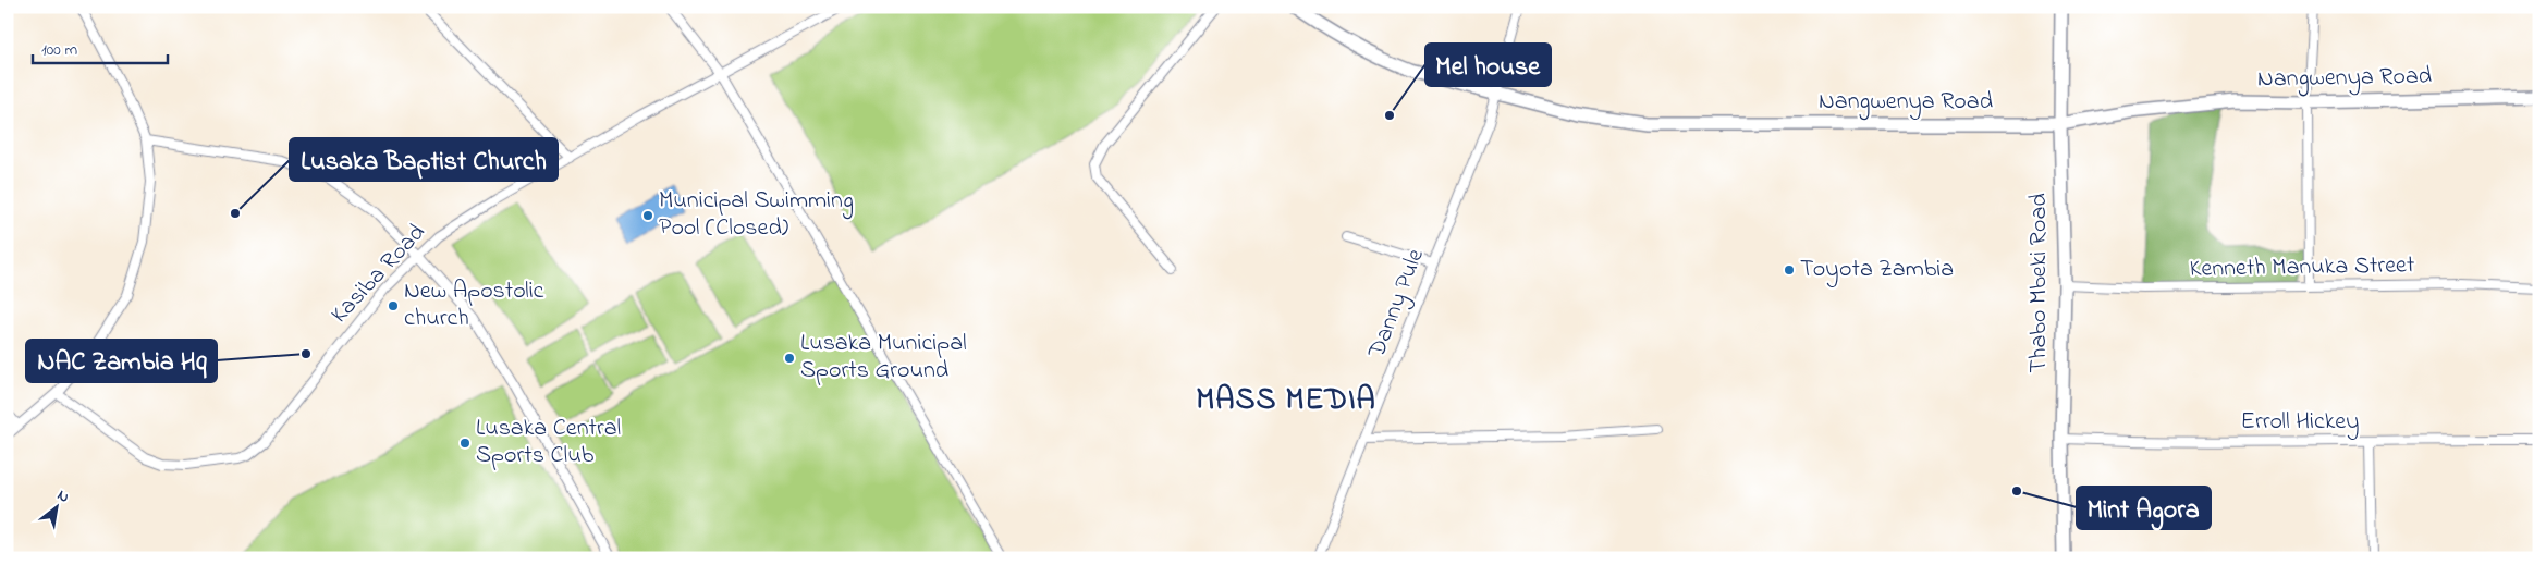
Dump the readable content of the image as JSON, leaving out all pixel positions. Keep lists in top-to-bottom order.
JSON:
{
  "streets": {
    "main road": ["Nangwenya Road", "Thabo Mbeki Road"],
    "street": [
      "Kenneth Manuka Street",
      "Kasiba Road",
      "Danny Pule",
      "Erroll Hickey"
    ]
  },
  "crossings": [
    ["Nangwenya Road", "Thabo Mbeki Road"],
    ["Nangwenya Road", "Danny Pule"],
    ["Kenneth Manuka Street", "Thabo Mbeki Road"],
    ["Thabo Mbeki Road", "Erroll Hickey"]
  ],
  "districts": ["MASS MEDIA"],
  "places": [
    "Mel house",
    "Lusaka Baptist Church",
    "Municipal Swimming Pool (Closed)",
    "Toyota Zambia",
    "New Apostolic church",
    "NAC Zambia Hq",
    "Lusaka Municipal Sports Ground",
    "Lusaka Central Sports Club",
    "Mint Agora"
  ],
  "scale_bar": "100 m",
  "north": "top right"
}
